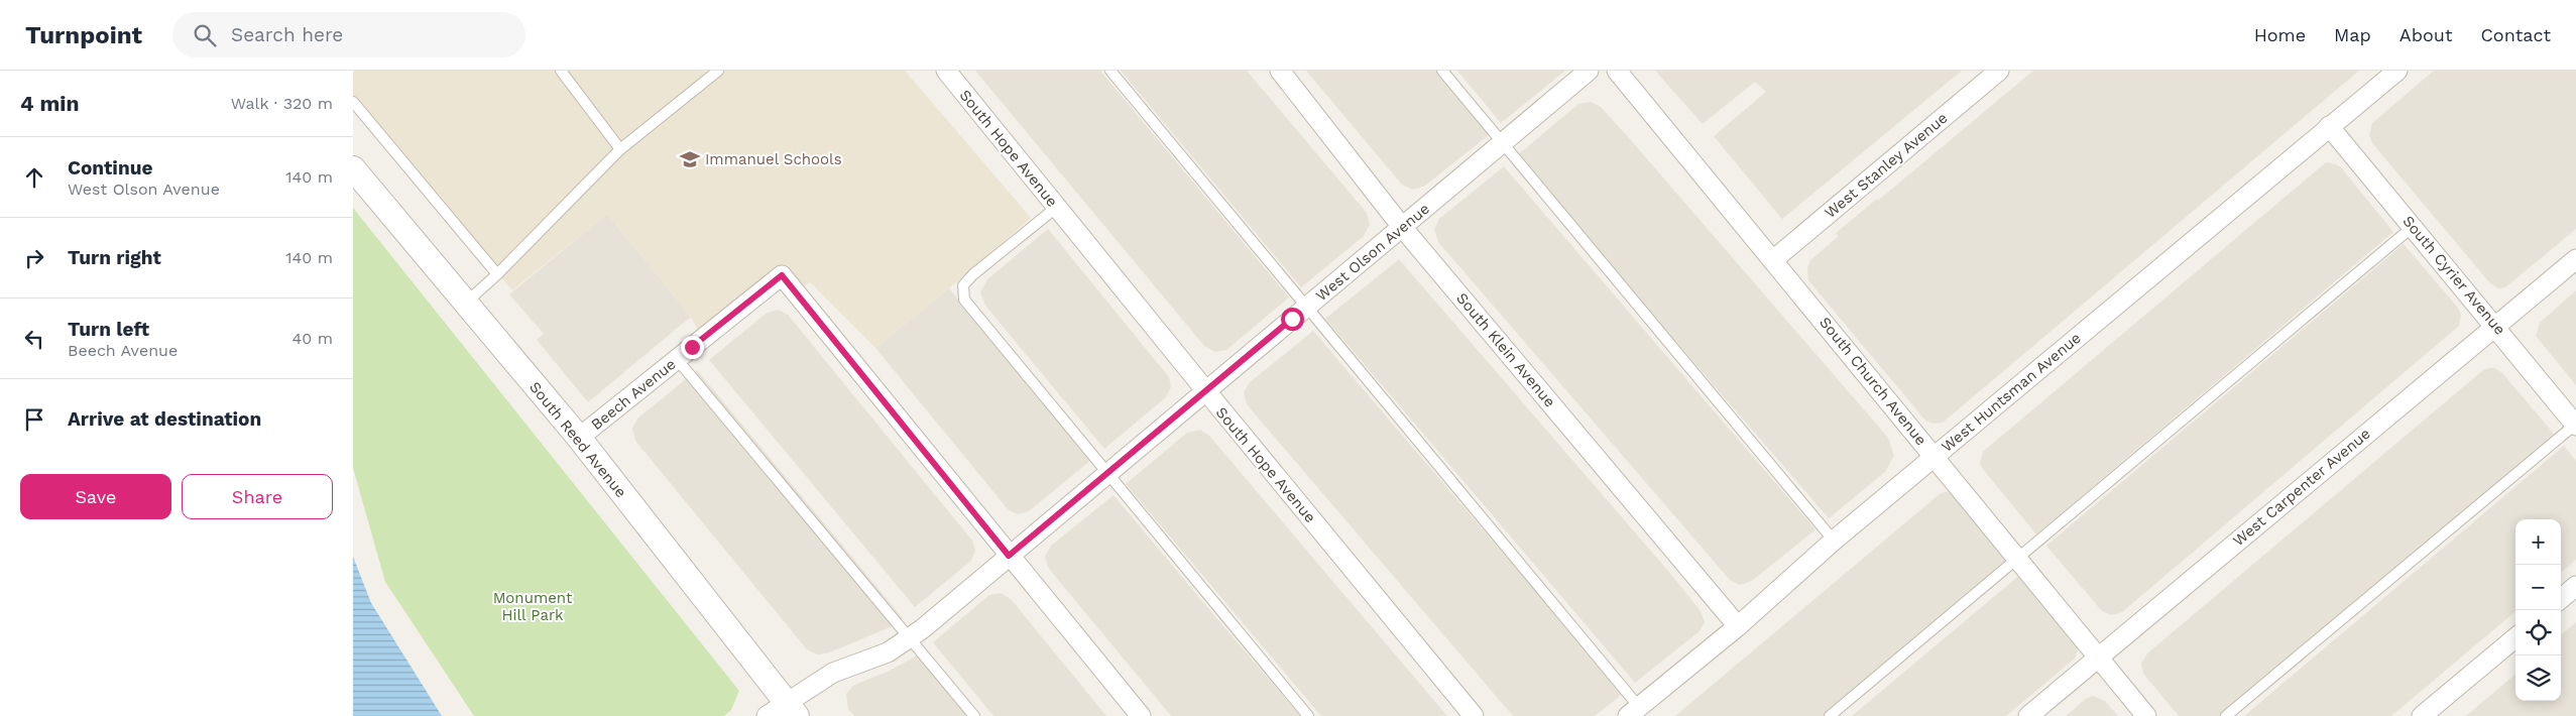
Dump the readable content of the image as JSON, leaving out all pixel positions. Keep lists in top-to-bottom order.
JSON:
{
  "streets": {
    "street": [
      "South Hope Avenue",
      "West Stanley Avenue",
      "West Olson Avenue",
      "South Cyrier Avenue",
      "South Klein Avenue",
      "South Church Avenue",
      "West Huntsman Avenue",
      "Beech Avenue",
      "South Reed Avenue",
      "West Carpenter Avenue"
    ]
  },
  "crossings": [
    ["South Hope Avenue", "West Olson Avenue"],
    ["West Stanley Avenue", "South Church Avenue"],
    ["West Olson Avenue", "South Klein Avenue"],
    ["West Olson Avenue", "Beech Avenue"],
    ["West Olson Avenue", "South Reed Avenue"],
    ["South Cyrier Avenue", "West Huntsman Avenue"],
    ["South Cyrier Avenue", "West Carpenter Avenue"],
    ["South Klein Avenue", "West Huntsman Avenue"],
    ["South Church Avenue", "West Huntsman Avenue"],
    ["South Church Avenue", "West Carpenter Avenue"],
    ["Beech Avenue", "South Reed Avenue"]
  ],
  "parks": ["Monument Hill Park"],
  "places": {
    "school or university": ["Immanuel Schools"]
  },
  "page": {
    "header": "Turnpoint",
    "search": "Search here",
    "nav": [
      "Home",
      "Map",
      "About",
      "Contact"
    ],
    "heading": ["4 min", "Walk · 320 m"],
    "list": [
      ["Continue", "West Olson Avenue", "140 m"],
      ["Turn right", "140 m"],
      ["Turn left", "Beech Avenue", "40 m"],
      "Arrive at destination"
    ],
    "buttons": ["Save", "Share"],
    "map_buttons": ["+", "−"]
  }
}
